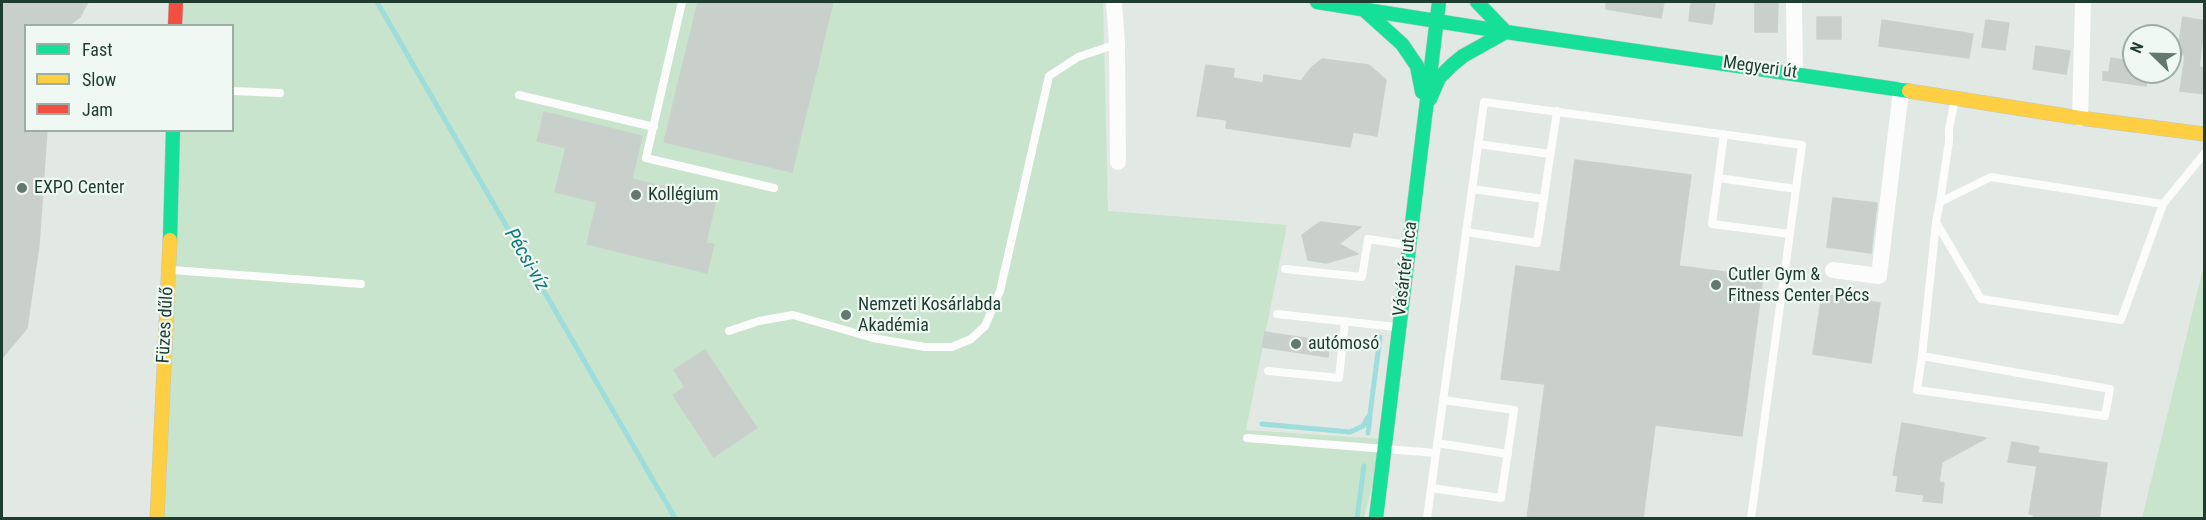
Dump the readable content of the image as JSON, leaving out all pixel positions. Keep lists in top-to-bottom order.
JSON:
{
  "streets": {
    "street": ["Megyeri út", "Vásártér utca", "Füzes dűlő"]
  },
  "crossings": [
    ["Megyeri út", "Vásártér utca"]
  ],
  "water": ["Pécsi-víz"],
  "places": [
    "EXPO Center",
    "Kollégium",
    "Cutler Gym & Fitness Center Pécs",
    "Nemzeti Kosárlabda Akadémia",
    "autómosó"
  ],
  "legend": ["Fast", "Slow", "Jam"],
  "north": "top left"
}
